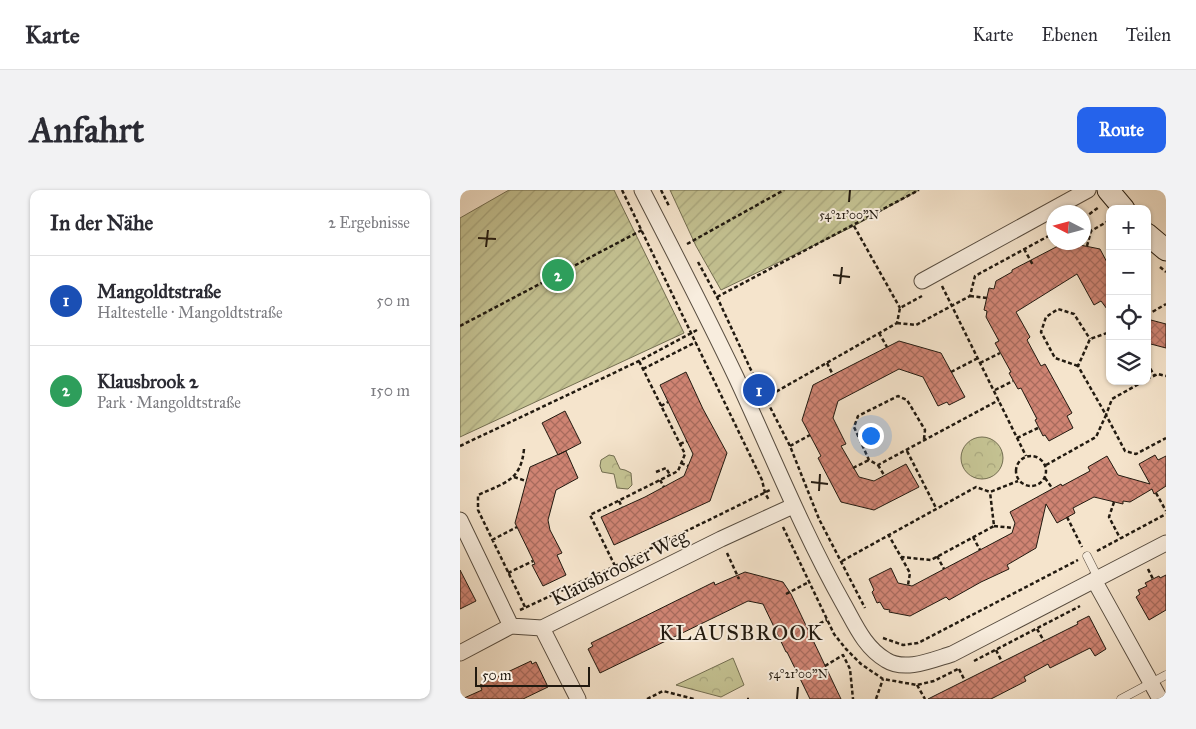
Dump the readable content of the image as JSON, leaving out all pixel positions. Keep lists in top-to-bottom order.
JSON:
{
  "streets": {
    "street": ["Klausbrooker Weg"]
  },
  "districts": ["KLAUSBROOK"],
  "scale_bar": "50 m",
  "north": "left",
  "page": {
    "header": "Karte",
    "nav": ["Karte", "Ebenen", "Teilen"],
    "buttons": "Route",
    "title": "Anfahrt",
    "heading": ["In der Nähe", "2 Ergebnisse"],
    "map_buttons": ["+", "−"],
    "list": [
      {
        "mark": "1",
        "name": "Mangoldtstraße",
        "note": "Haltestelle · Mangoldtstraße",
        "value": "50 m"
      },
      {
        "mark": "2",
        "name": "Klausbrook 2",
        "note": "Park · Mangoldtstraße",
        "value": "150 m"
      }
    ],
    "pins": ["2", "1"],
    "scale": "50 m"
  },
  "coordinates": ["54°21'00\"N"]
}
